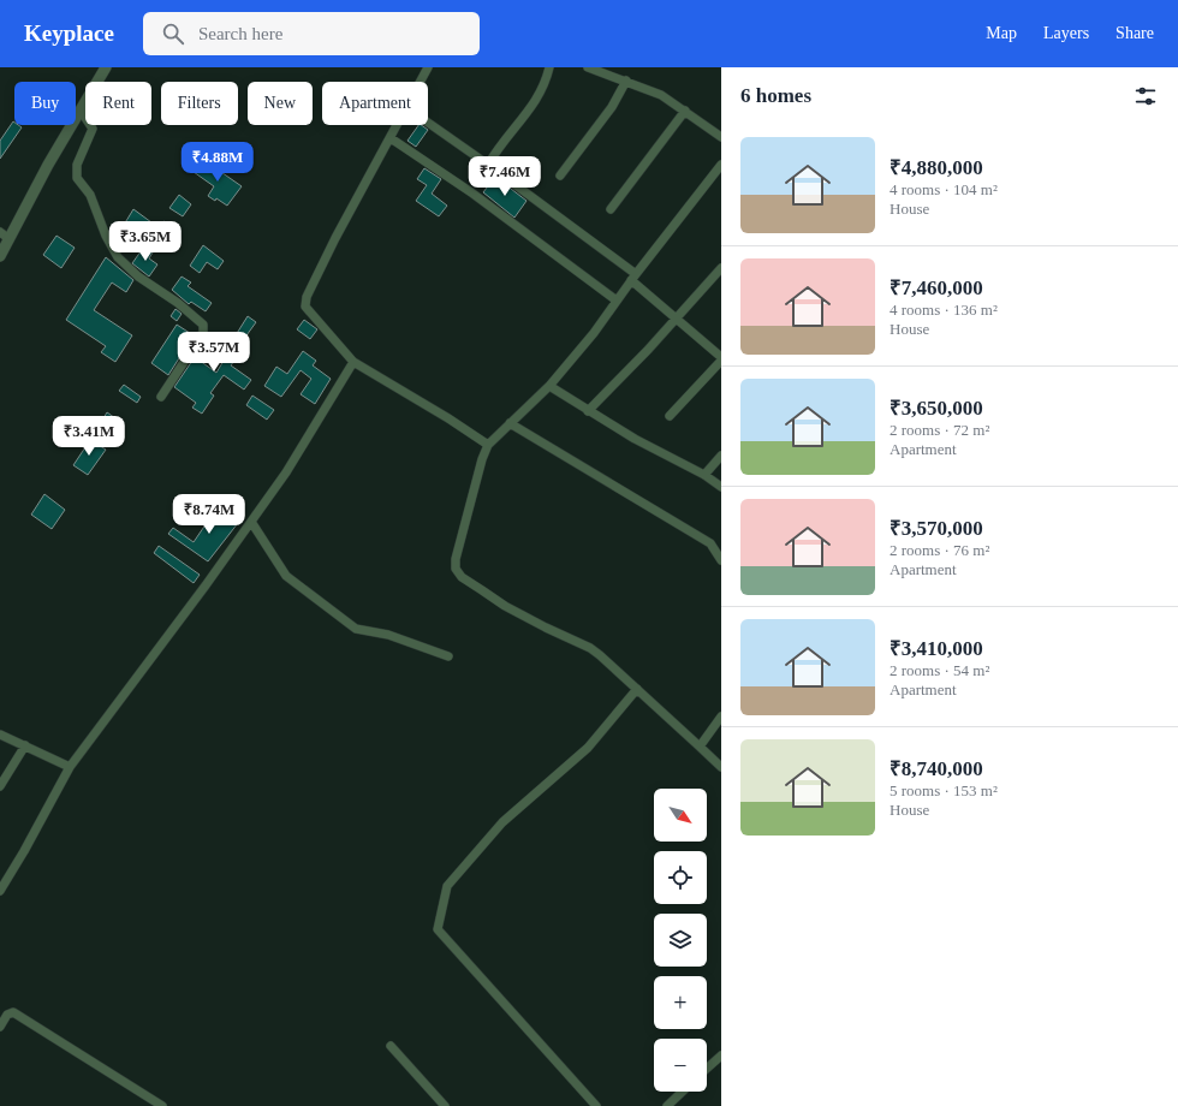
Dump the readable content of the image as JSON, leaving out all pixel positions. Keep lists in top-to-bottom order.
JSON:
{
  "north": "bottom right",
  "page": {
    "header": "Keyplace",
    "search": "Search here",
    "nav": ["Map", "Layers", "Share"],
    "heading": "6 homes",
    "chip": [
      "Buy",
      "Rent",
      "Filters",
      "New",
      "Apartment"
    ],
    "list": [
      {
        "name": "₹4,880,000",
        "note": "4 rooms · 104 m² · House"
      },
      {
        "name": "₹7,460,000",
        "note": "4 rooms · 136 m² · House"
      },
      {
        "name": "₹3,650,000",
        "note": "2 rooms · 72 m² · Apartment"
      },
      {
        "name": "₹3,570,000",
        "note": "2 rooms · 76 m² · Apartment"
      },
      {
        "name": "₹3,410,000",
        "note": "2 rooms · 54 m² · Apartment"
      },
      {
        "name": "₹8,740,000",
        "note": "5 rooms · 153 m² · House"
      }
    ],
    "price": [
      "₹4.88M",
      "₹7.46M",
      "₹3.65M",
      "₹3.57M",
      "₹3.41M",
      "₹8.74M"
    ],
    "map_buttons": ["+", "−"]
  }
}
